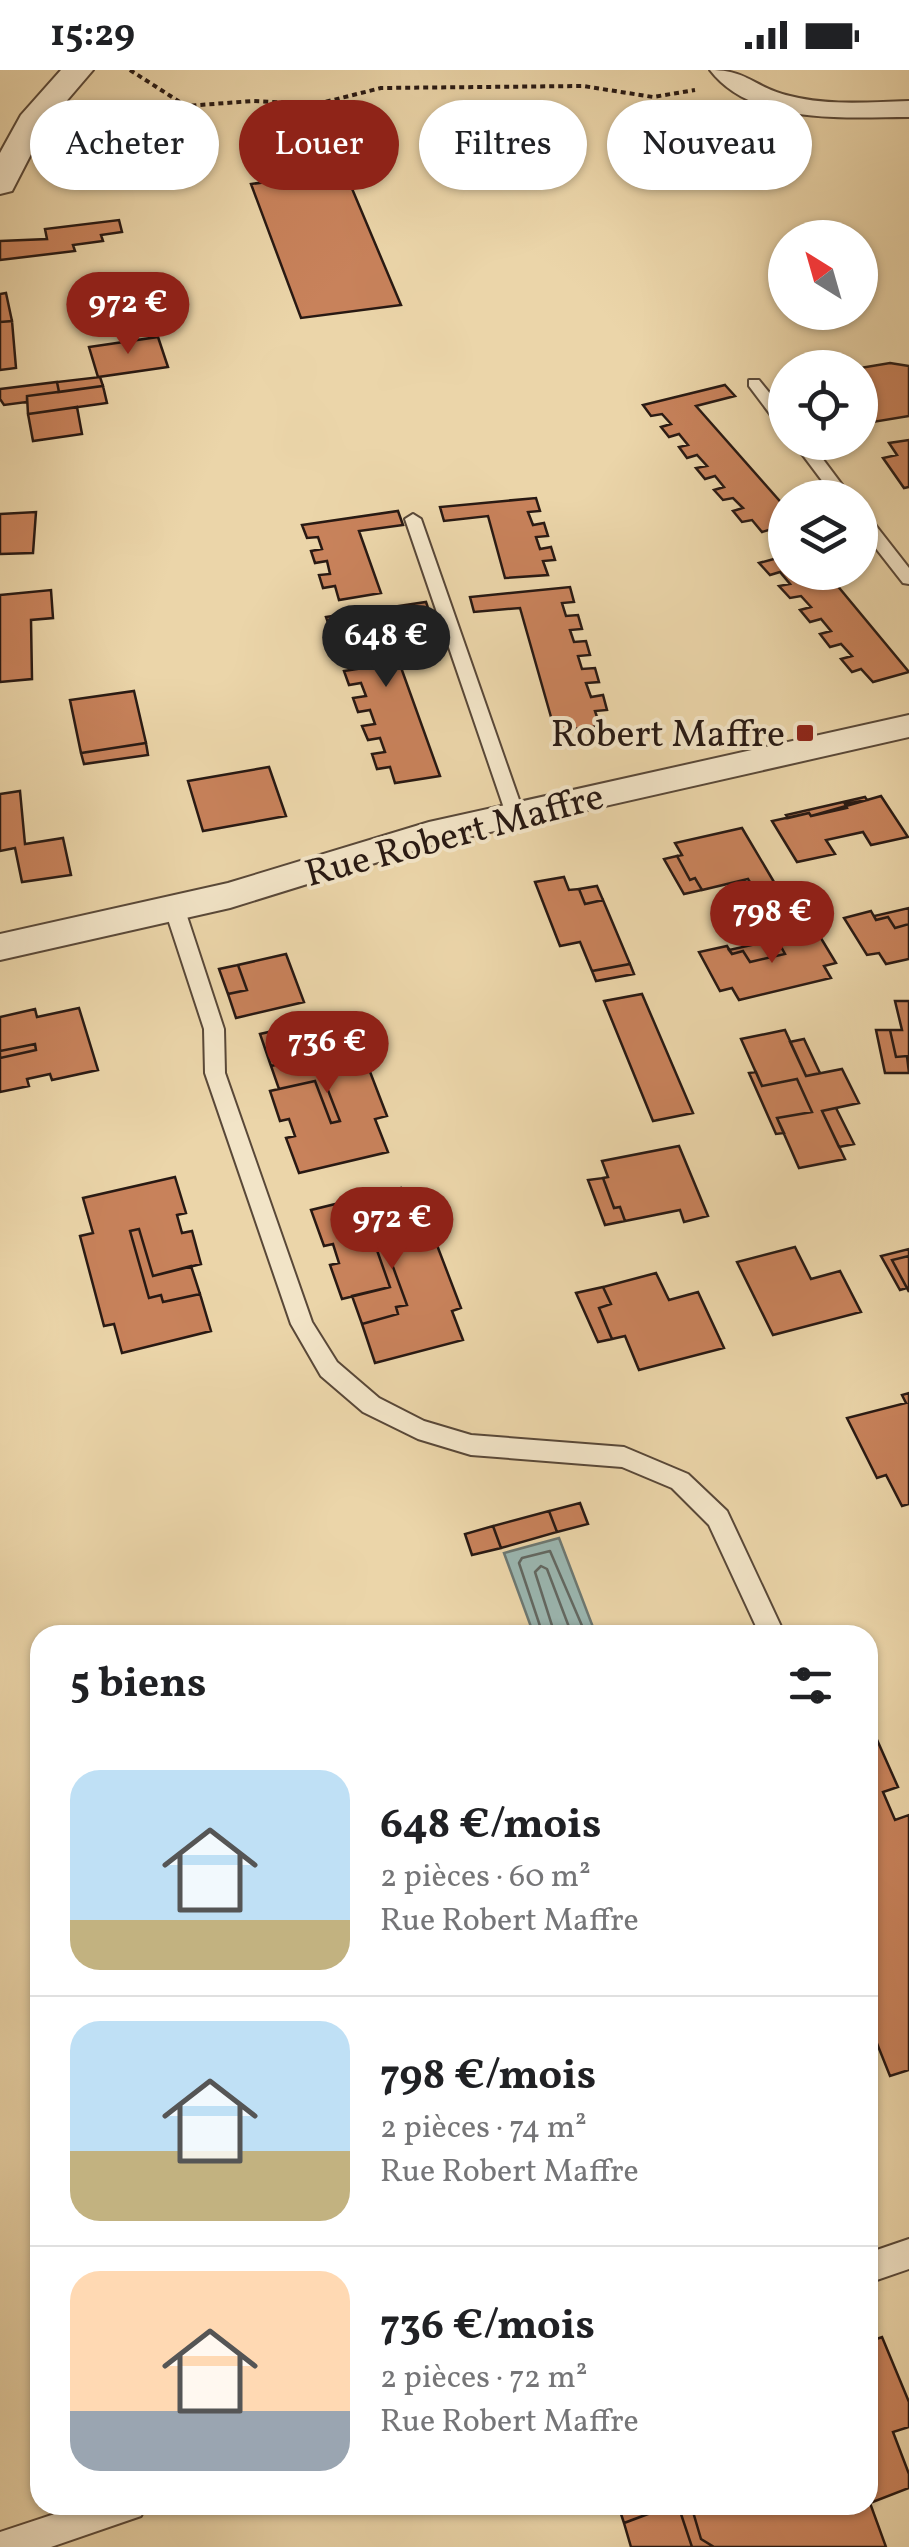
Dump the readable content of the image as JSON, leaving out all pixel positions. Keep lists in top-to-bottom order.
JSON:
{
  "streets": {
    "street": ["Rue Robert Maffre"]
  },
  "places": {
    "transit": ["Robert Maffre"]
  },
  "north": "top left",
  "page": {
    "status": "15:29",
    "chip": [
      "Acheter",
      "Louer",
      "Filtres",
      "Nouveau"
    ],
    "price": [
      "972 €",
      "648 €",
      "798 €",
      "736 €",
      "972 €"
    ],
    "heading": "5 biens",
    "list": [
      {
        "name": "648 €/mois",
        "note": "2 pièces · 60 m² · Rue Robert Maffre"
      },
      {
        "name": "798 €/mois",
        "note": "2 pièces · 74 m² · Rue Robert Maffre"
      },
      {
        "name": "736 €/mois",
        "note": "2 pièces · 72 m² · Rue Robert Maffre"
      }
    ]
  }
}
